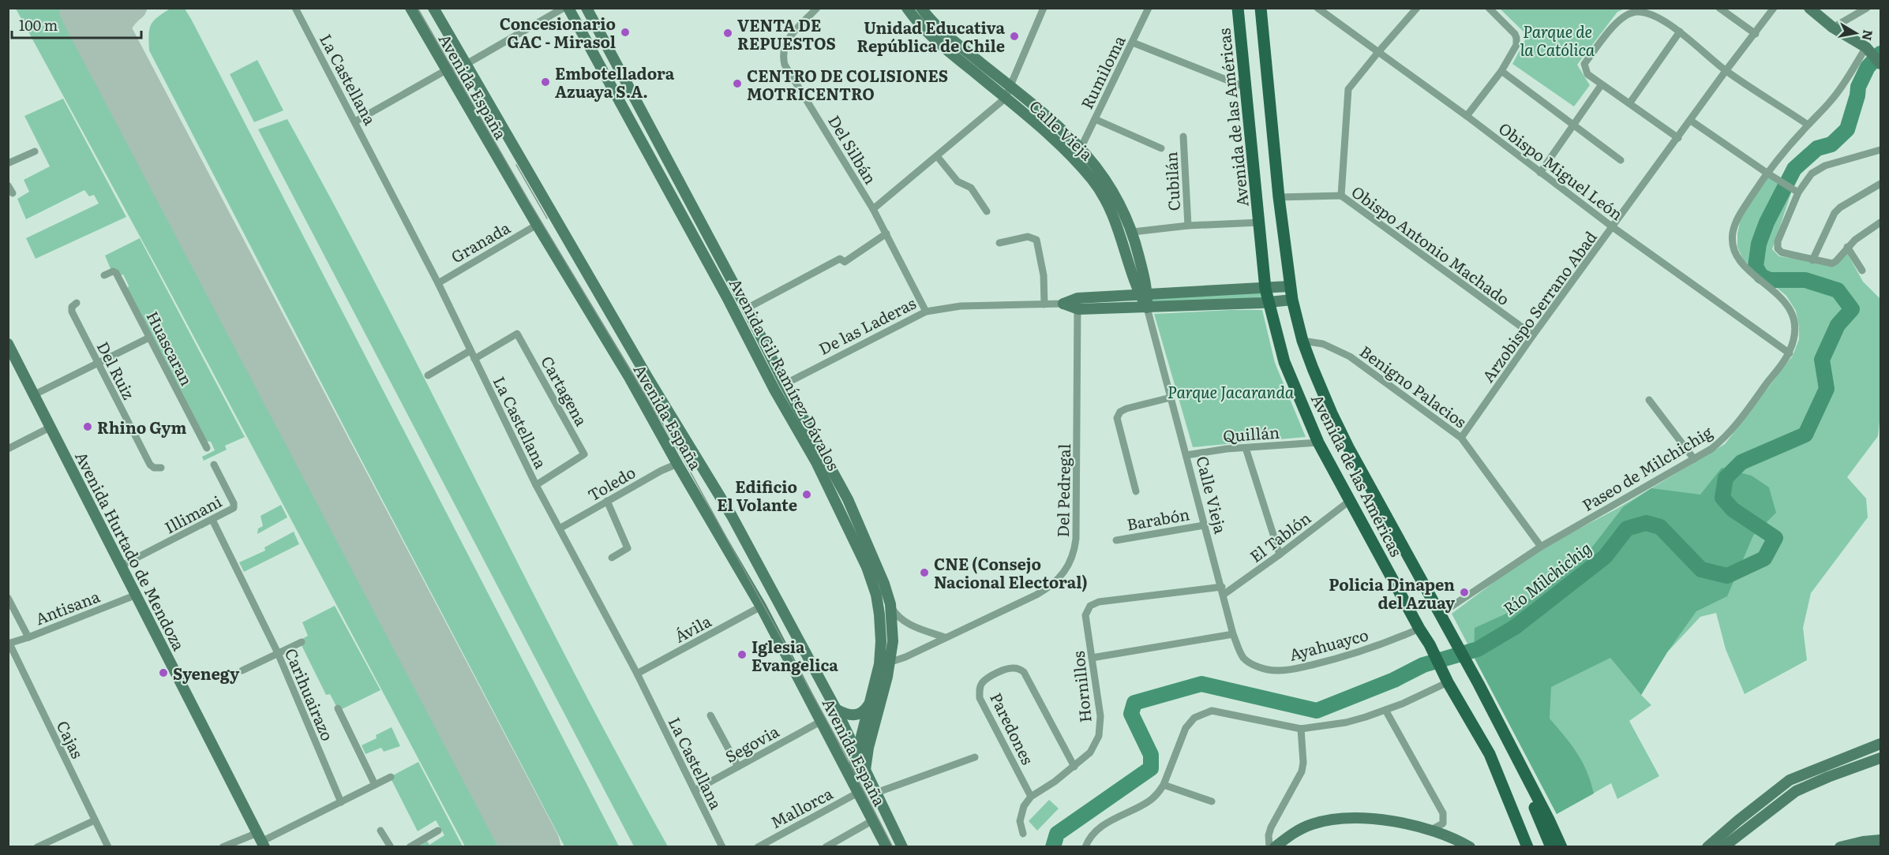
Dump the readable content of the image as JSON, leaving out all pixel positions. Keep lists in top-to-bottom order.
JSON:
{
  "streets": {
    "main road": [
      "Avenida España",
      "Avenida de las Américas",
      "Calle Vieja",
      "De las Laderas",
      "Avenida Gil Ramírez Dávalos",
      "Avenida Hurtado de Mendoza"
    ],
    "street": [
      "Rumiloma",
      "La Castellana",
      "Del Silbán",
      "Obispo Miguel León",
      "Cubilán",
      "Granada",
      "Obispo Antonio Machado",
      "Arzobispo Serrano Abad",
      "Huascaran",
      "Del Ruiz",
      "Benigno Palacios",
      "Cartagena",
      "Quillán",
      "Paseo de Milchichig",
      "Toledo",
      "Del Pedregal",
      "Illimani",
      "Barabón",
      "El Tablón",
      "Antisana",
      "Ávila",
      "Ayahuayco",
      "Hornillos",
      "Carihuairazo",
      "Paredones",
      "Cajas",
      "Segovia",
      "Mallorca"
    ]
  },
  "crossings": [
    ["Rumiloma", "Calle Vieja"],
    ["La Castellana", "Granada"],
    ["La Castellana", "Cartagena"],
    ["La Castellana", "Toledo"],
    ["La Castellana", "Ávila"],
    ["La Castellana", "Segovia"],
    ["Avenida España", "Granada"],
    ["Avenida España", "Avenida Gil Ramírez Dávalos"],
    ["Avenida España", "Toledo"],
    ["Avenida España", "Ávila"],
    ["Avenida España", "Segovia"],
    ["Avenida España", "Mallorca"],
    ["Avenida de las Américas", "Obispo Antonio Machado"],
    ["Avenida de las Américas", "De las Laderas"],
    ["Avenida de las Américas", "Benigno Palacios"],
    ["Avenida de las Américas", "Quillán"],
    ["Avenida de las Américas", "Paseo de Milchichig"],
    ["Avenida de las Américas", "El Tablón"],
    ["Avenida de las Américas", "Ayahuayco"],
    ["Calle Vieja", "De las Laderas"],
    ["Calle Vieja", "Quillán"],
    ["Calle Vieja", "Barabón"],
    ["Calle Vieja", "El Tablón"],
    ["Calle Vieja", "Ayahuayco"],
    ["Del Silbán", "De las Laderas"],
    ["Obispo Miguel León", "Arzobispo Serrano Abad"],
    ["Obispo Miguel León", "Paseo de Milchichig"],
    ["Obispo Antonio Machado", "Arzobispo Serrano Abad"],
    ["Arzobispo Serrano Abad", "Benigno Palacios"],
    ["De las Laderas", "Avenida Gil Ramírez Dávalos"],
    ["De las Laderas", "Del Pedregal"],
    ["Avenida Gil Ramírez Dávalos", "Del Pedregal"],
    ["Benigno Palacios", "Paseo de Milchichig"],
    ["Illimani", "Avenida Hurtado de Mendoza"],
    ["Illimani", "Carihuairazo"],
    ["El Tablón", "Hornillos"],
    ["Avenida Hurtado de Mendoza", "Antisana"],
    ["Antisana", "Cajas"],
    ["Hornillos", "Paredones"]
  ],
  "water": ["Río Milchichig"],
  "parks": ["Parque de la Católica", "Parque Jacaranda"],
  "places": [
    "Concesionario GAC - Mirasol",
    "VENTA DE REPUESTOS",
    "Unidad Educativa República de Chile",
    "Embotelladora Azuaya S.A.",
    "CENTRO DE COLISIONES MOTRICENTRO",
    "Rhino Gym",
    "Edificio El Volante",
    "CNE (Consejo Nacional Electoral)",
    "Policia Dinapen del Azuay",
    "Iglesia Evangelica",
    "Syenegy"
  ],
  "scale_bar": "100 m",
  "north": "right"
}
